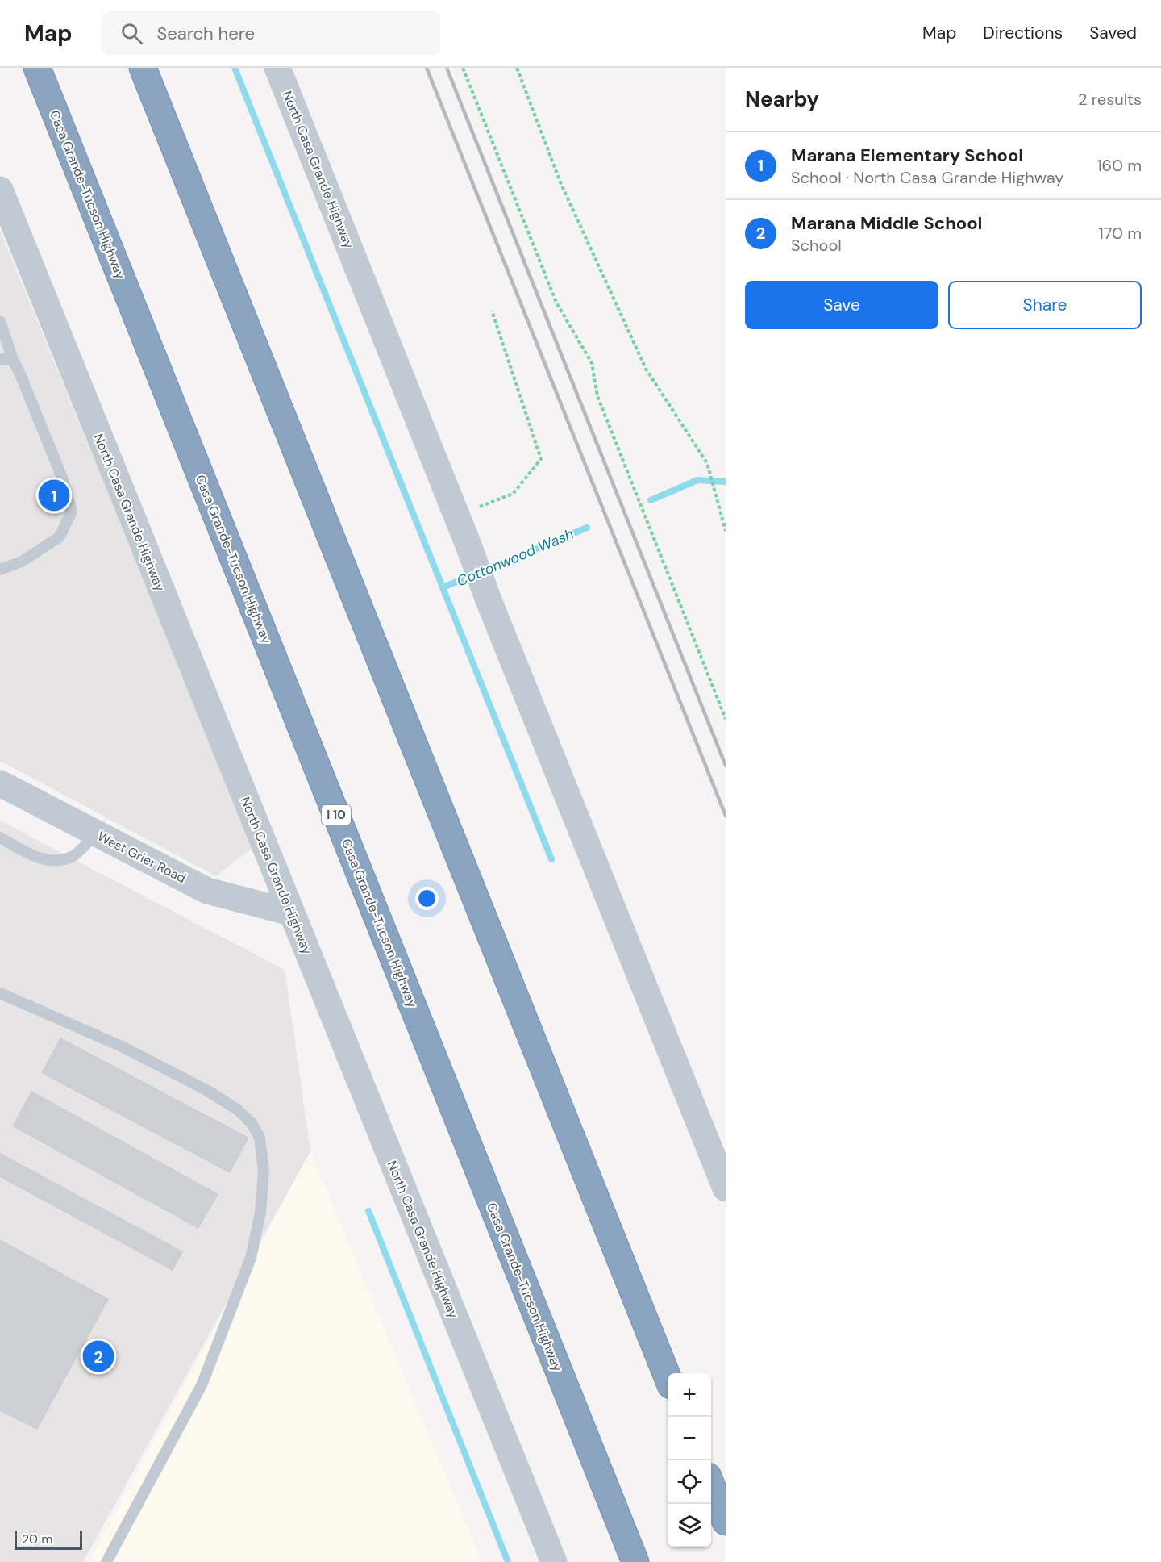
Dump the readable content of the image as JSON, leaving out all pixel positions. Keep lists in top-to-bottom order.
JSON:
{
  "streets": {
    "highway": ["Casa Grande-Tucson Highway", "I 10"],
    "street": ["North Casa Grande Highway", "West Grier Road"]
  },
  "crossings": [
    ["North Casa Grande Highway", "West Grier Road"]
  ],
  "water": ["Cottonwood Wash"],
  "scale_bar": "20 m",
  "page": {
    "header": "Map",
    "search": "Search here",
    "nav": ["Map", "Directions", "Saved"],
    "heading": ["Nearby", "2 results"],
    "list": [
      {
        "mark": "1",
        "name": "Marana Elementary School",
        "note": "School · North Casa Grande Highway",
        "value": "160 m"
      },
      {
        "mark": "2",
        "name": "Marana Middle School",
        "note": "School",
        "value": "170 m"
      }
    ],
    "buttons": ["Save", "Share"],
    "pins": ["1", "2"],
    "map_buttons": ["+", "−"],
    "scale": "20 m"
  }
}
